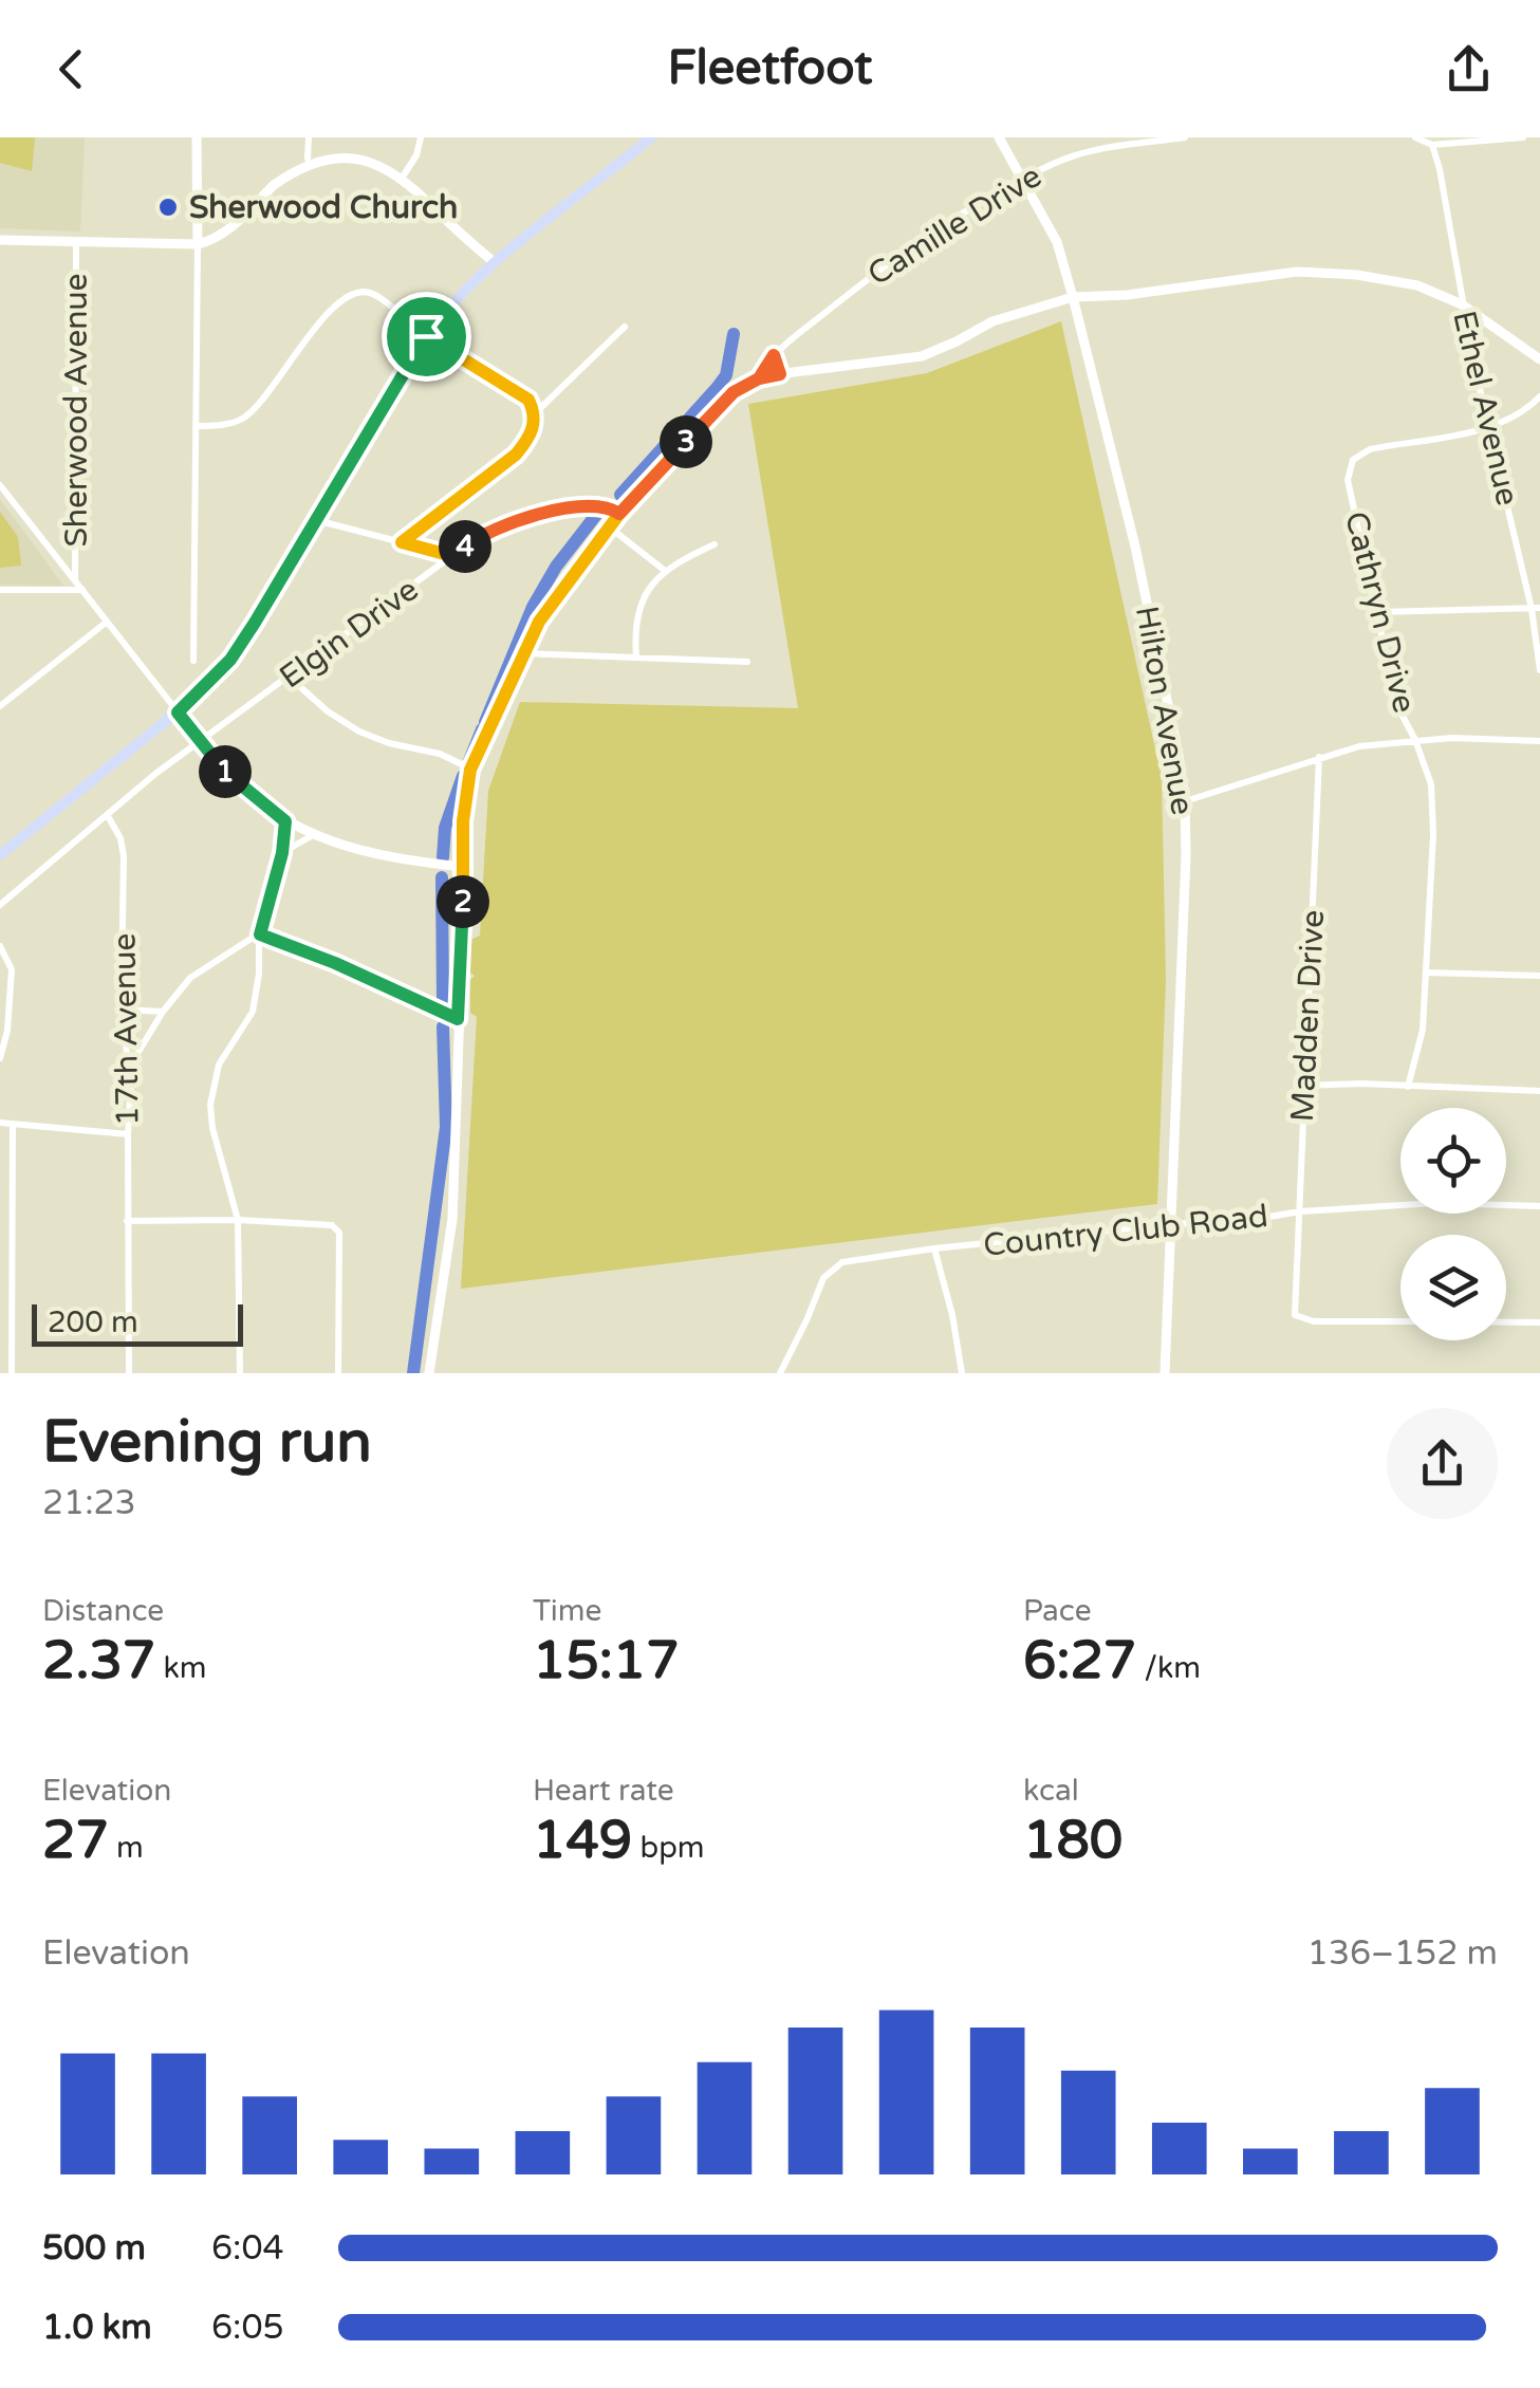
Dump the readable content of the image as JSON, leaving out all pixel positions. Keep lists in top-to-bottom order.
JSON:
{
  "streets": {
    "street": [
      "Camille Drive",
      "Ethel Avenue",
      "Sherwood Avenue",
      "Cathryn Drive",
      "Elgin Drive",
      "Hilton Avenue",
      "Madden Drive",
      "17th Avenue",
      "Country Club Road"
    ]
  },
  "crossings": [
    ["Camille Drive", "Hilton Avenue"],
    ["Ethel Avenue", "Cathryn Drive"],
    ["Elgin Drive", "17th Avenue"],
    ["Hilton Avenue", "Country Club Road"],
    ["Madden Drive", "Country Club Road"]
  ],
  "places": ["Sherwood Church"],
  "scale_bar": "200 m",
  "page": {
    "header": "Fleetfoot",
    "pins": [
      "3",
      "4",
      "1",
      "2"
    ],
    "scale": "200 m",
    "heading": ["Evening run", "21:23"],
    "stats": [
      ["Distance", "2.37 km"],
      ["Time", "15:17"],
      ["Pace", "6:27 /km"],
      ["Elevation", "27 m"],
      ["Heart rate", "149 bpm"],
      ["kcal", "180"]
    ],
    "chart": ["Elevation", "136–152 m"],
    "list": [
      {
        "name": "500 m",
        "note": "6:04"
      },
      {
        "name": "1.0 km",
        "note": "6:05"
      }
    ]
  }
}
